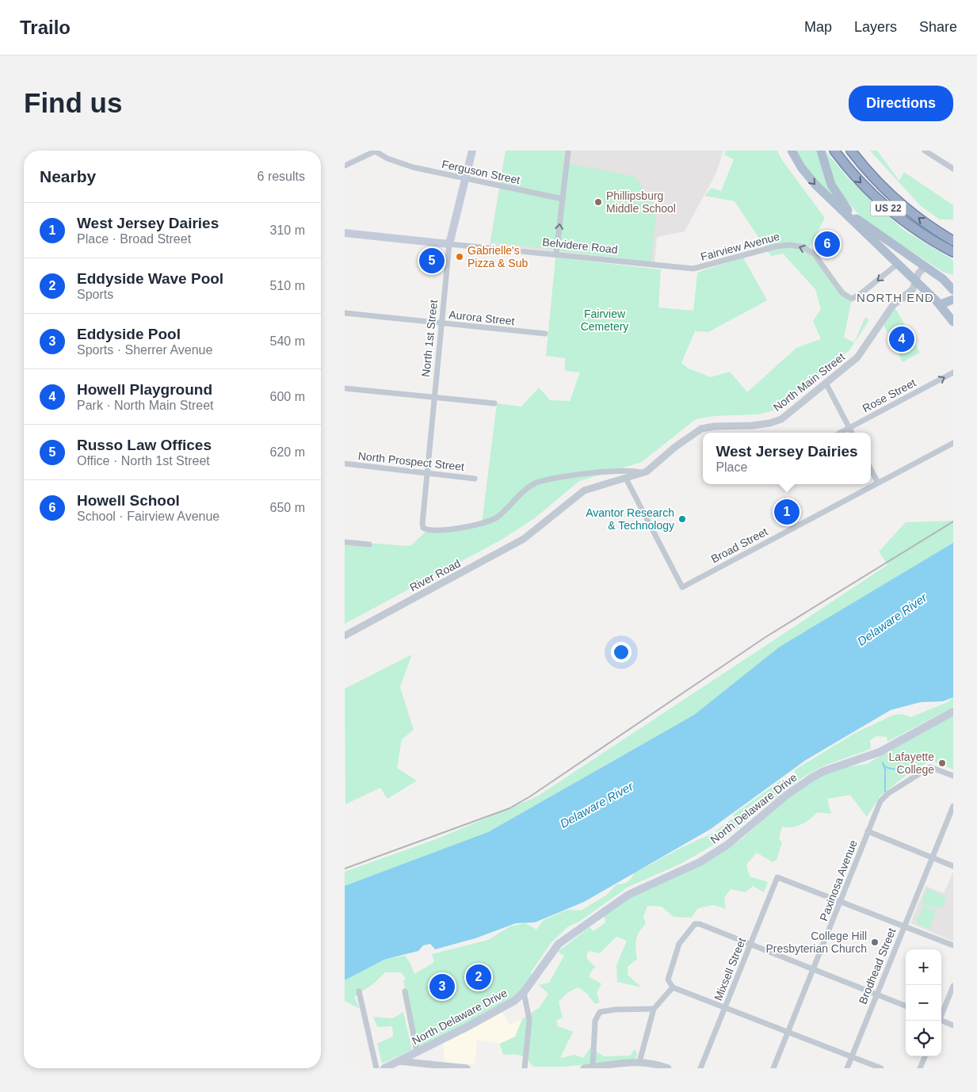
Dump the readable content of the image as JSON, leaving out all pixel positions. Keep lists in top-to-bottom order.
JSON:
{
  "streets": {
    "highway": ["US 22"],
    "main road": ["Belvidere Road", "North 1st Street", "North Delaware Drive"],
    "street": [
      "Ferguson Street",
      "Fairview Avenue",
      "Aurora Street",
      "North Main Street",
      "Rose Street",
      "North Prospect Street",
      "Broad Street",
      "River Road",
      "Paxinosa Avenue",
      "Brodhead Street",
      "Mixsell Street"
    ]
  },
  "crossings": [
    ["Ferguson Street", "North 1st Street"],
    ["Belvidere Road", "Fairview Avenue"],
    ["Belvidere Road", "North 1st Street"],
    ["Aurora Street", "North 1st Street"],
    ["North 1st Street", "North Main Street"],
    ["North 1st Street", "North Prospect Street"],
    ["North Main Street", "Broad Street"],
    ["North Main Street", "River Road"],
    ["Broad Street", "River Road"],
    ["Paxinosa Avenue", "Mixsell Street"]
  ],
  "one_way": ["Fairview Avenue", "Rose Street"],
  "districts": ["NORTH END"],
  "water": ["Delaware River"],
  "parks": ["Fairview Cemetery"],
  "places": [
    "Phillipsburg Middle School",
    "Gabrielle's Pizza & Sub",
    "Avantor Research & Technology",
    "Lafayette College",
    "College Hill Presbyterian Church"
  ],
  "page": {
    "header": "Trailo",
    "nav": ["Map", "Layers", "Share"],
    "buttons": "Directions",
    "title": "Find us",
    "heading": ["Nearby", "6 results"],
    "list": [
      {
        "mark": "1",
        "name": "West Jersey Dairies",
        "note": "Place · Broad Street",
        "value": "310 m"
      },
      {
        "mark": "2",
        "name": "Eddyside Wave Pool",
        "note": "Sports",
        "value": "510 m"
      },
      {
        "mark": "3",
        "name": "Eddyside Pool",
        "note": "Sports · Sherrer Avenue",
        "value": "540 m"
      },
      {
        "mark": "4",
        "name": "Howell Playground",
        "note": "Park · North Main Street",
        "value": "600 m"
      },
      {
        "mark": "5",
        "name": "Russo Law Offices",
        "note": "Office · North 1st Street",
        "value": "620 m"
      },
      {
        "mark": "6",
        "name": "Howell School",
        "note": "School · Fairview Avenue",
        "value": "650 m"
      }
    ],
    "pins": [
      "6",
      "5",
      "4",
      "1",
      "2",
      "3"
    ],
    "popup": ["West Jersey Dairies", "Place"],
    "map_buttons": ["+", "−"]
  }
}
